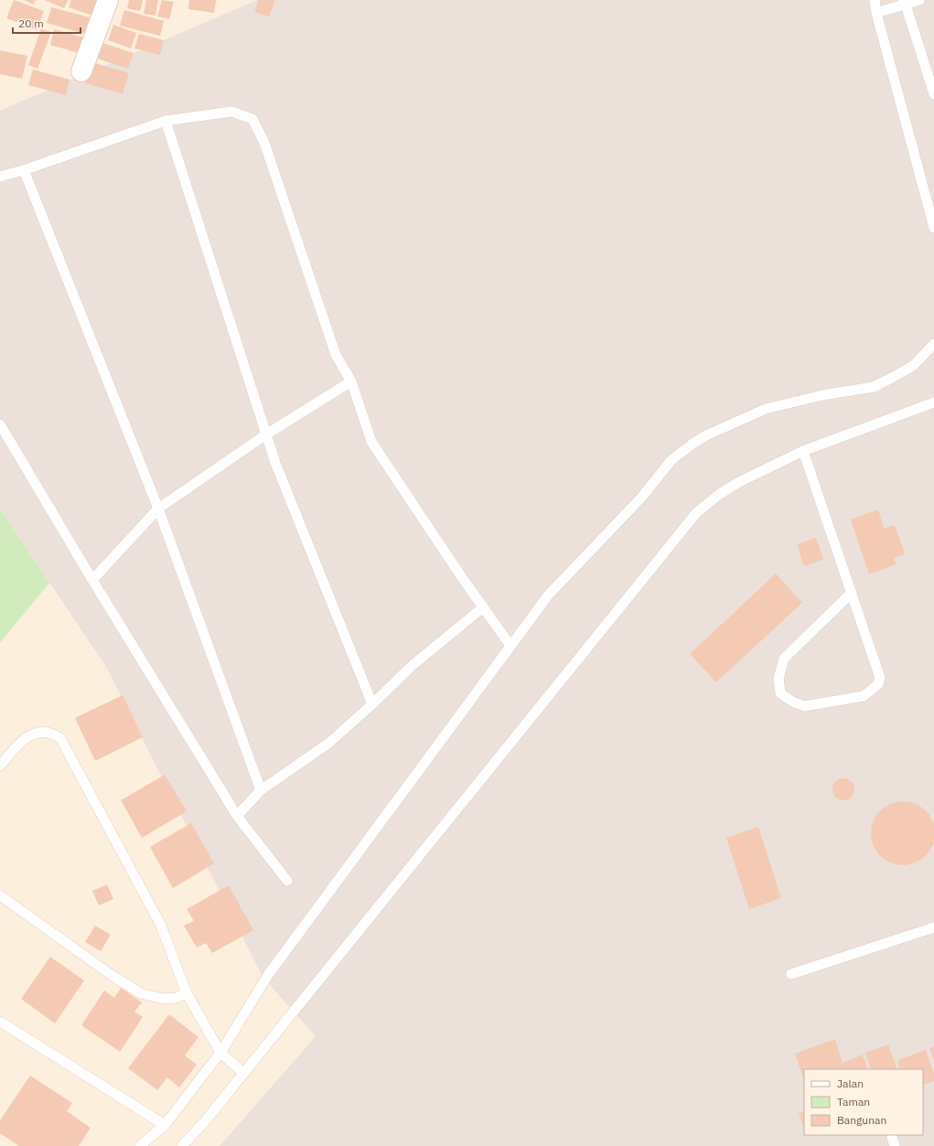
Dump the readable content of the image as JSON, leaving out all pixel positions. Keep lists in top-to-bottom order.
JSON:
{
  "legend": ["Jalan", "Taman", "Bangunan"],
  "scale_bar": "20 m"
}
